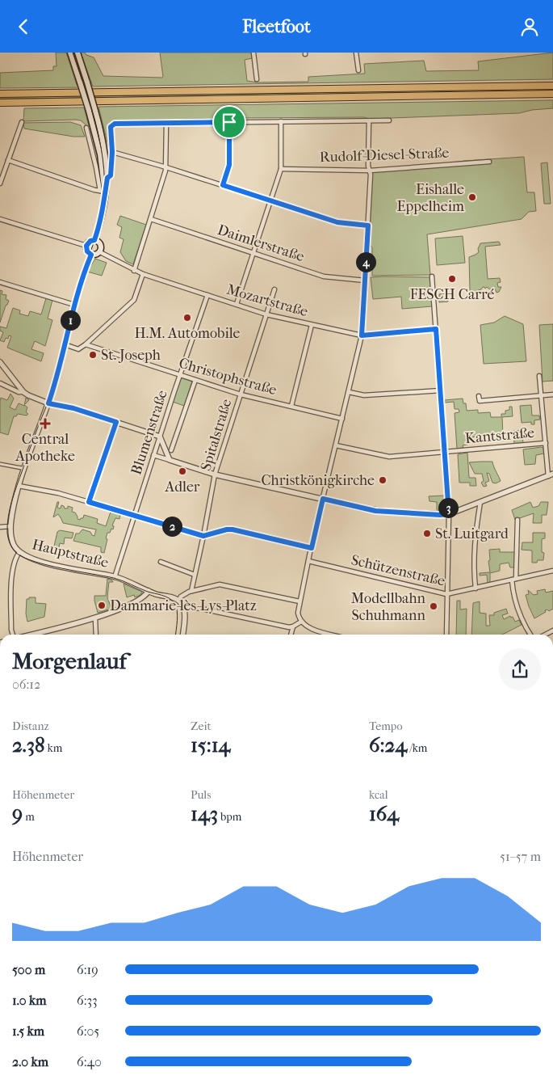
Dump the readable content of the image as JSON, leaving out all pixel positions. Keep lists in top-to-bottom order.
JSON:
{
  "streets": {
    "street": [
      "Rudolf-Diesel-Straße",
      "Daimlerstraße",
      "Mozartstraße",
      "Christophstraße",
      "Blumenstraße",
      "Spitalstraße",
      "Kantstraße",
      "Hauptstraße",
      "Schützenstraße"
    ]
  },
  "crossings": [
    ["Mozartstraße", "Blumenstraße"],
    ["Mozartstraße", "Spitalstraße"],
    ["Mozartstraße", "Hauptstraße"],
    ["Christophstraße", "Blumenstraße"],
    ["Christophstraße", "Spitalstraße"],
    ["Blumenstraße", "Hauptstraße"]
  ],
  "places": {
    "other": [
      "Eishalle Eppelheim",
      "FESCH Carré",
      "H.M. Automobile",
      "St. Joseph",
      "Adler",
      "Christkönigkirche",
      "St. Luitgard",
      "Dammarie-lès-Lys-Platz",
      "Modellbahn Schuhmann"
    ],
    "health": ["Central Apotheke"]
  },
  "page": {
    "header": "Fleetfoot",
    "pins": [
      "4",
      "1",
      "3",
      "2"
    ],
    "heading": ["Morgenlauf", "06:12"],
    "stats": [
      ["Distanz", "2.38 km"],
      ["Zeit", "15:14"],
      ["Tempo", "6:24 /km"],
      ["Höhenmeter", "9 m"],
      ["Puls", "143 bpm"],
      ["kcal", "164"]
    ],
    "chart": ["Höhenmeter", "51–57 m"],
    "list": [
      {
        "name": "500 m",
        "note": "6:19"
      },
      {
        "name": "1.0 km",
        "note": "6:33"
      },
      {
        "name": "1.5 km",
        "note": "6:05"
      },
      {
        "name": "2.0 km",
        "note": "6:40"
      }
    ]
  }
}
